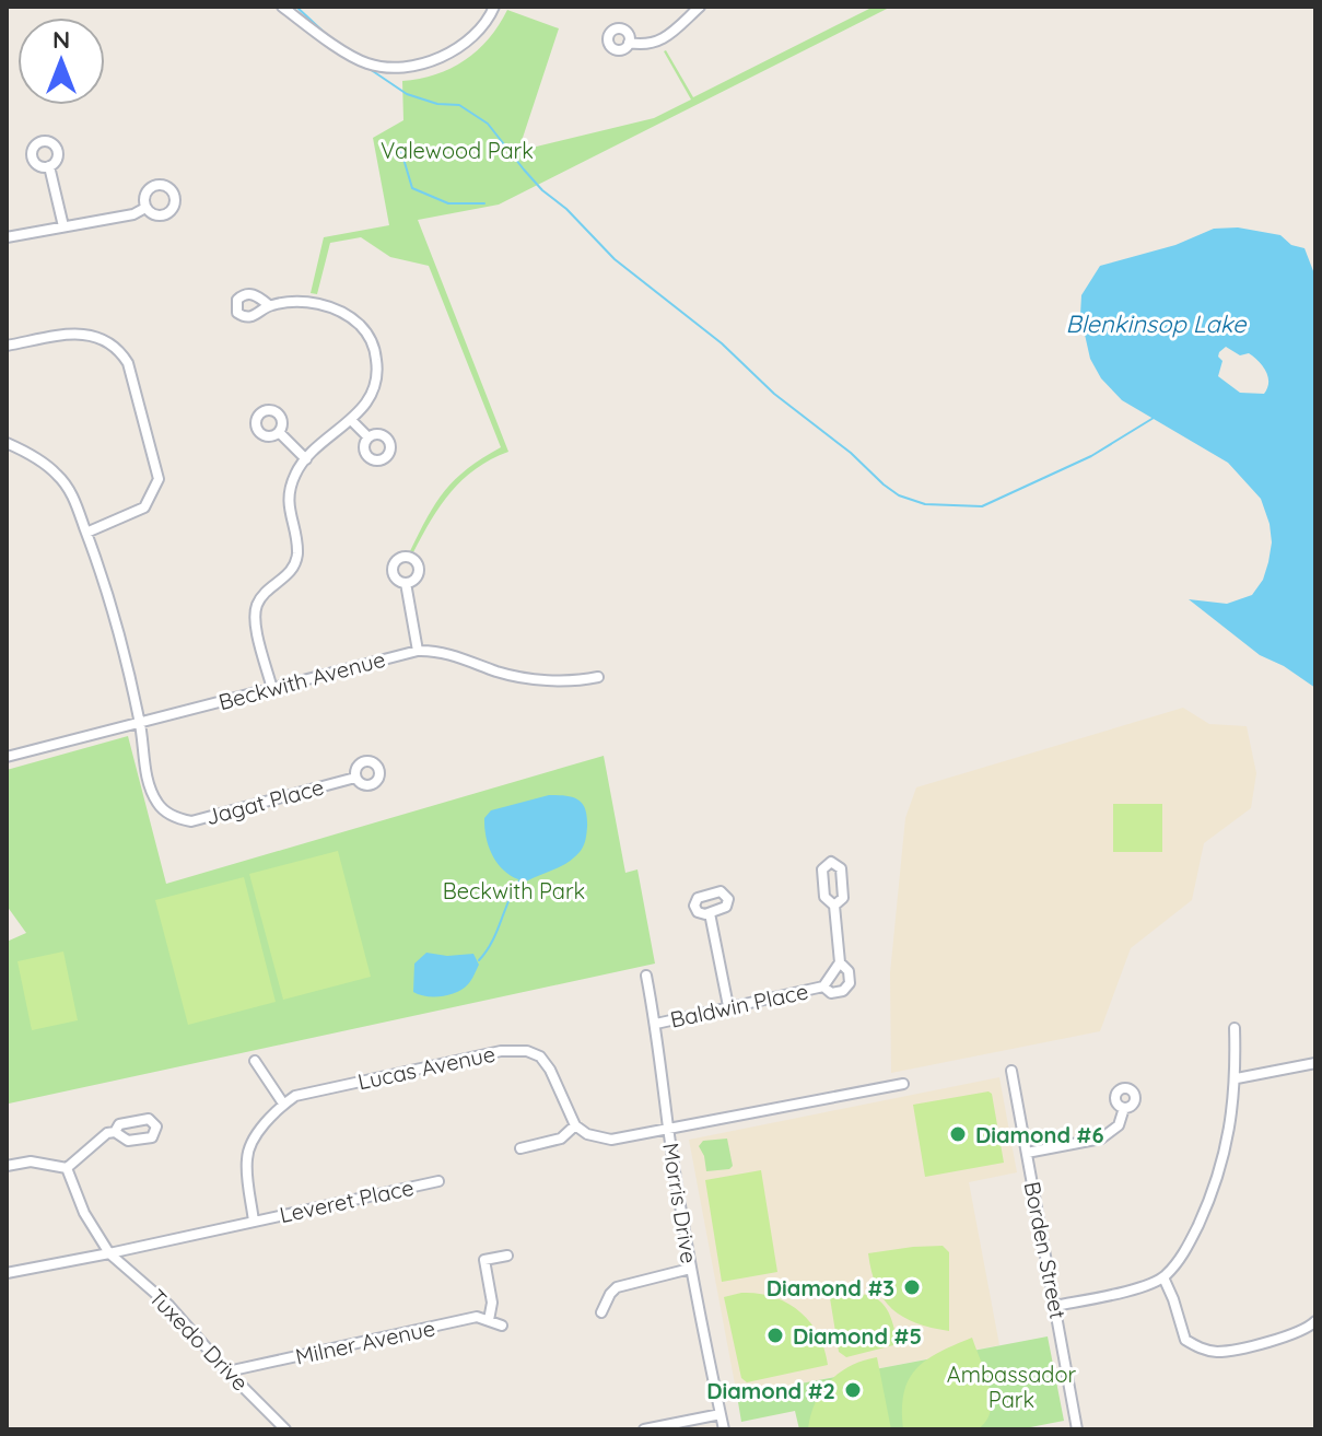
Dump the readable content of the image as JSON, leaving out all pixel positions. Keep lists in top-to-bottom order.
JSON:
{
  "streets": {
    "street": [
      "Beckwith Avenue",
      "Jagat Place",
      "Baldwin Place",
      "Lucas Avenue",
      "Leveret Place",
      "Morris Drive",
      "Borden Street",
      "Tuxedo Drive",
      "Milner Avenue"
    ]
  },
  "crossings": [
    ["Beckwith Avenue", "Jagat Place"],
    ["Baldwin Place", "Morris Drive"],
    ["Tuxedo Drive", "Milner Avenue"]
  ],
  "water": ["Blenkinsop Lake"],
  "parks": ["Valewood Park", "Beckwith Park", "Ambassador Park"],
  "places": [
    "Diamond #6",
    "Diamond #3",
    "Diamond #5",
    "Diamond #2"
  ],
  "north": "top"
}
